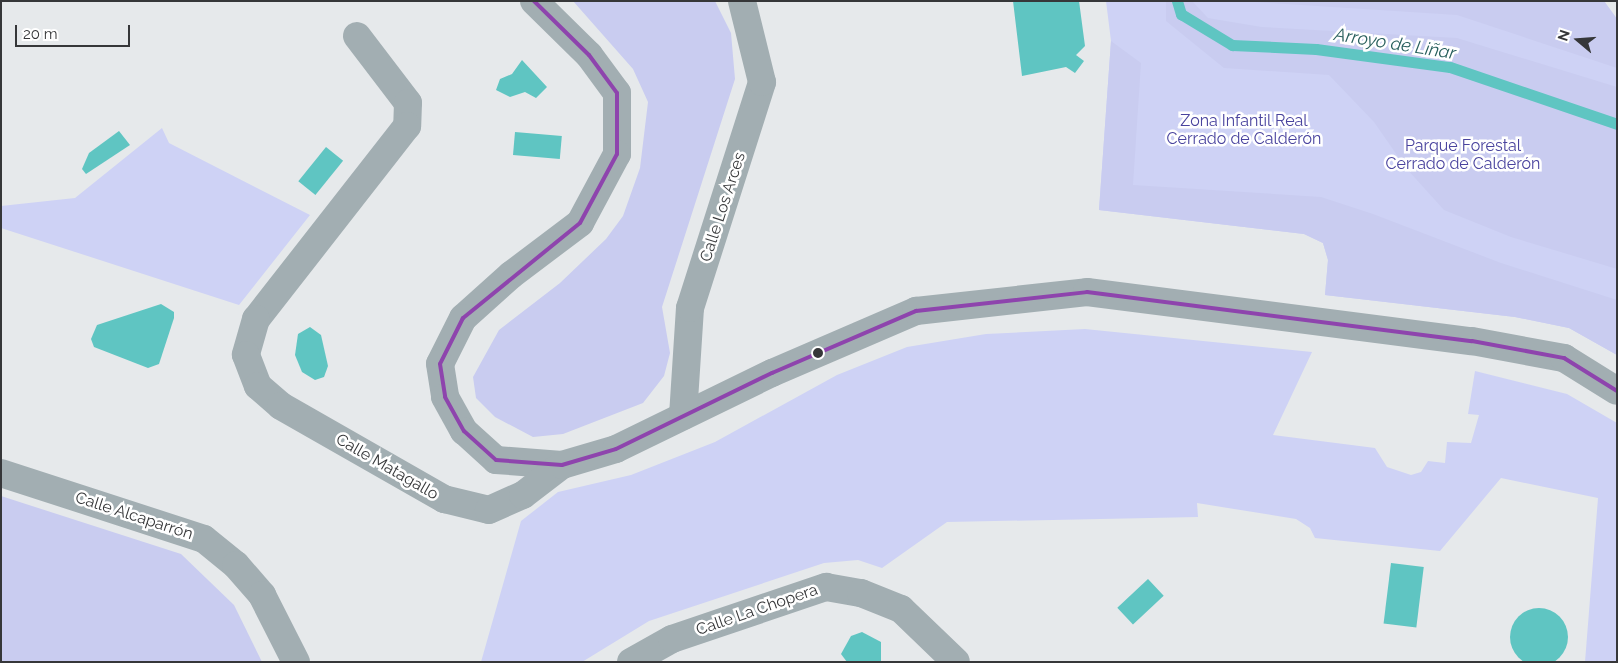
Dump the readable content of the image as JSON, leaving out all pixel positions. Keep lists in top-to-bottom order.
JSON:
{
  "streets": {
    "street": [
      "Calle Los Arces",
      "Calle Matagallo",
      "Calle Alcaparrón",
      "Calle La Chopera"
    ]
  },
  "water": ["Arroyo de Liñar"],
  "parks": ["Zona Infantil Real Cerrado de Calderón", "Parque Forestal Cerrado de Calderón"],
  "scale_bar": "20 m",
  "north": "left"
}
